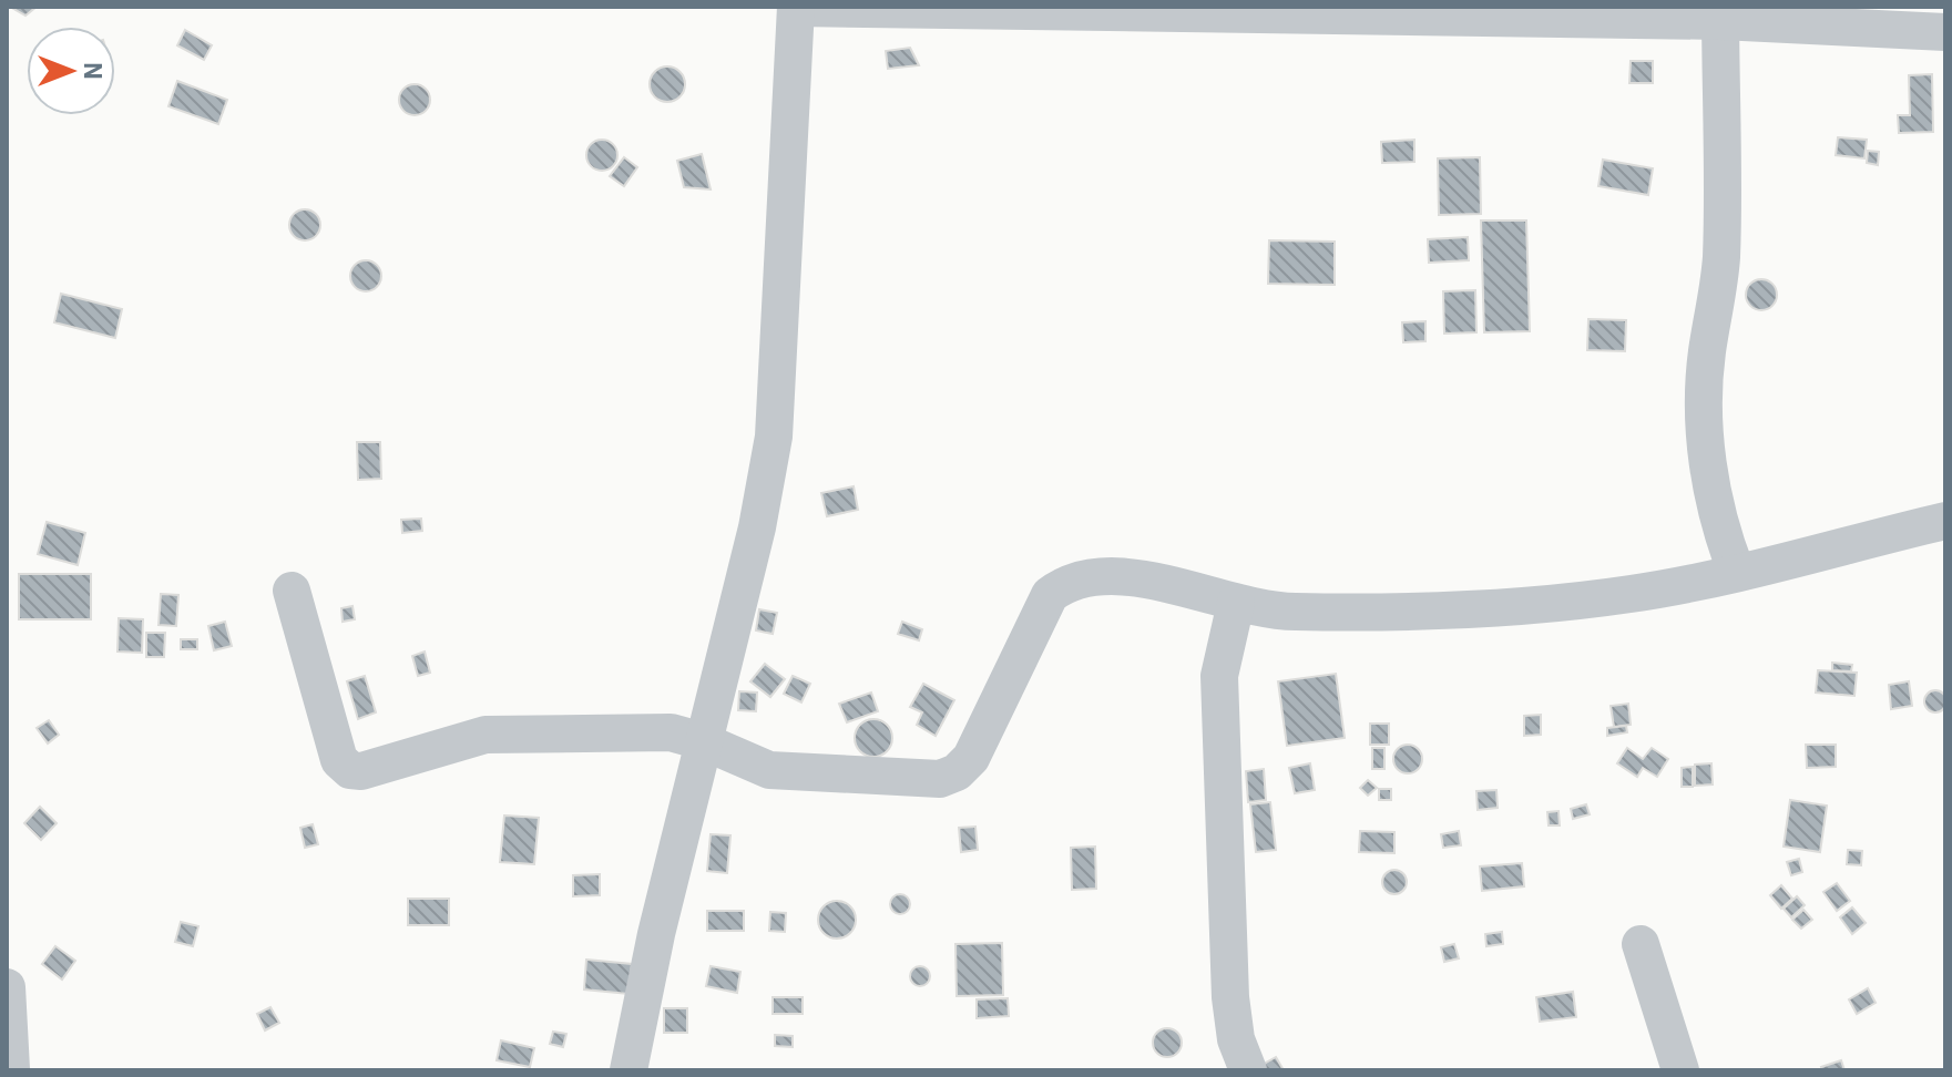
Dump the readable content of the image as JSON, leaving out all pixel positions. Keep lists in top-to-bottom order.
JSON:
{
  "north": "right"
}
